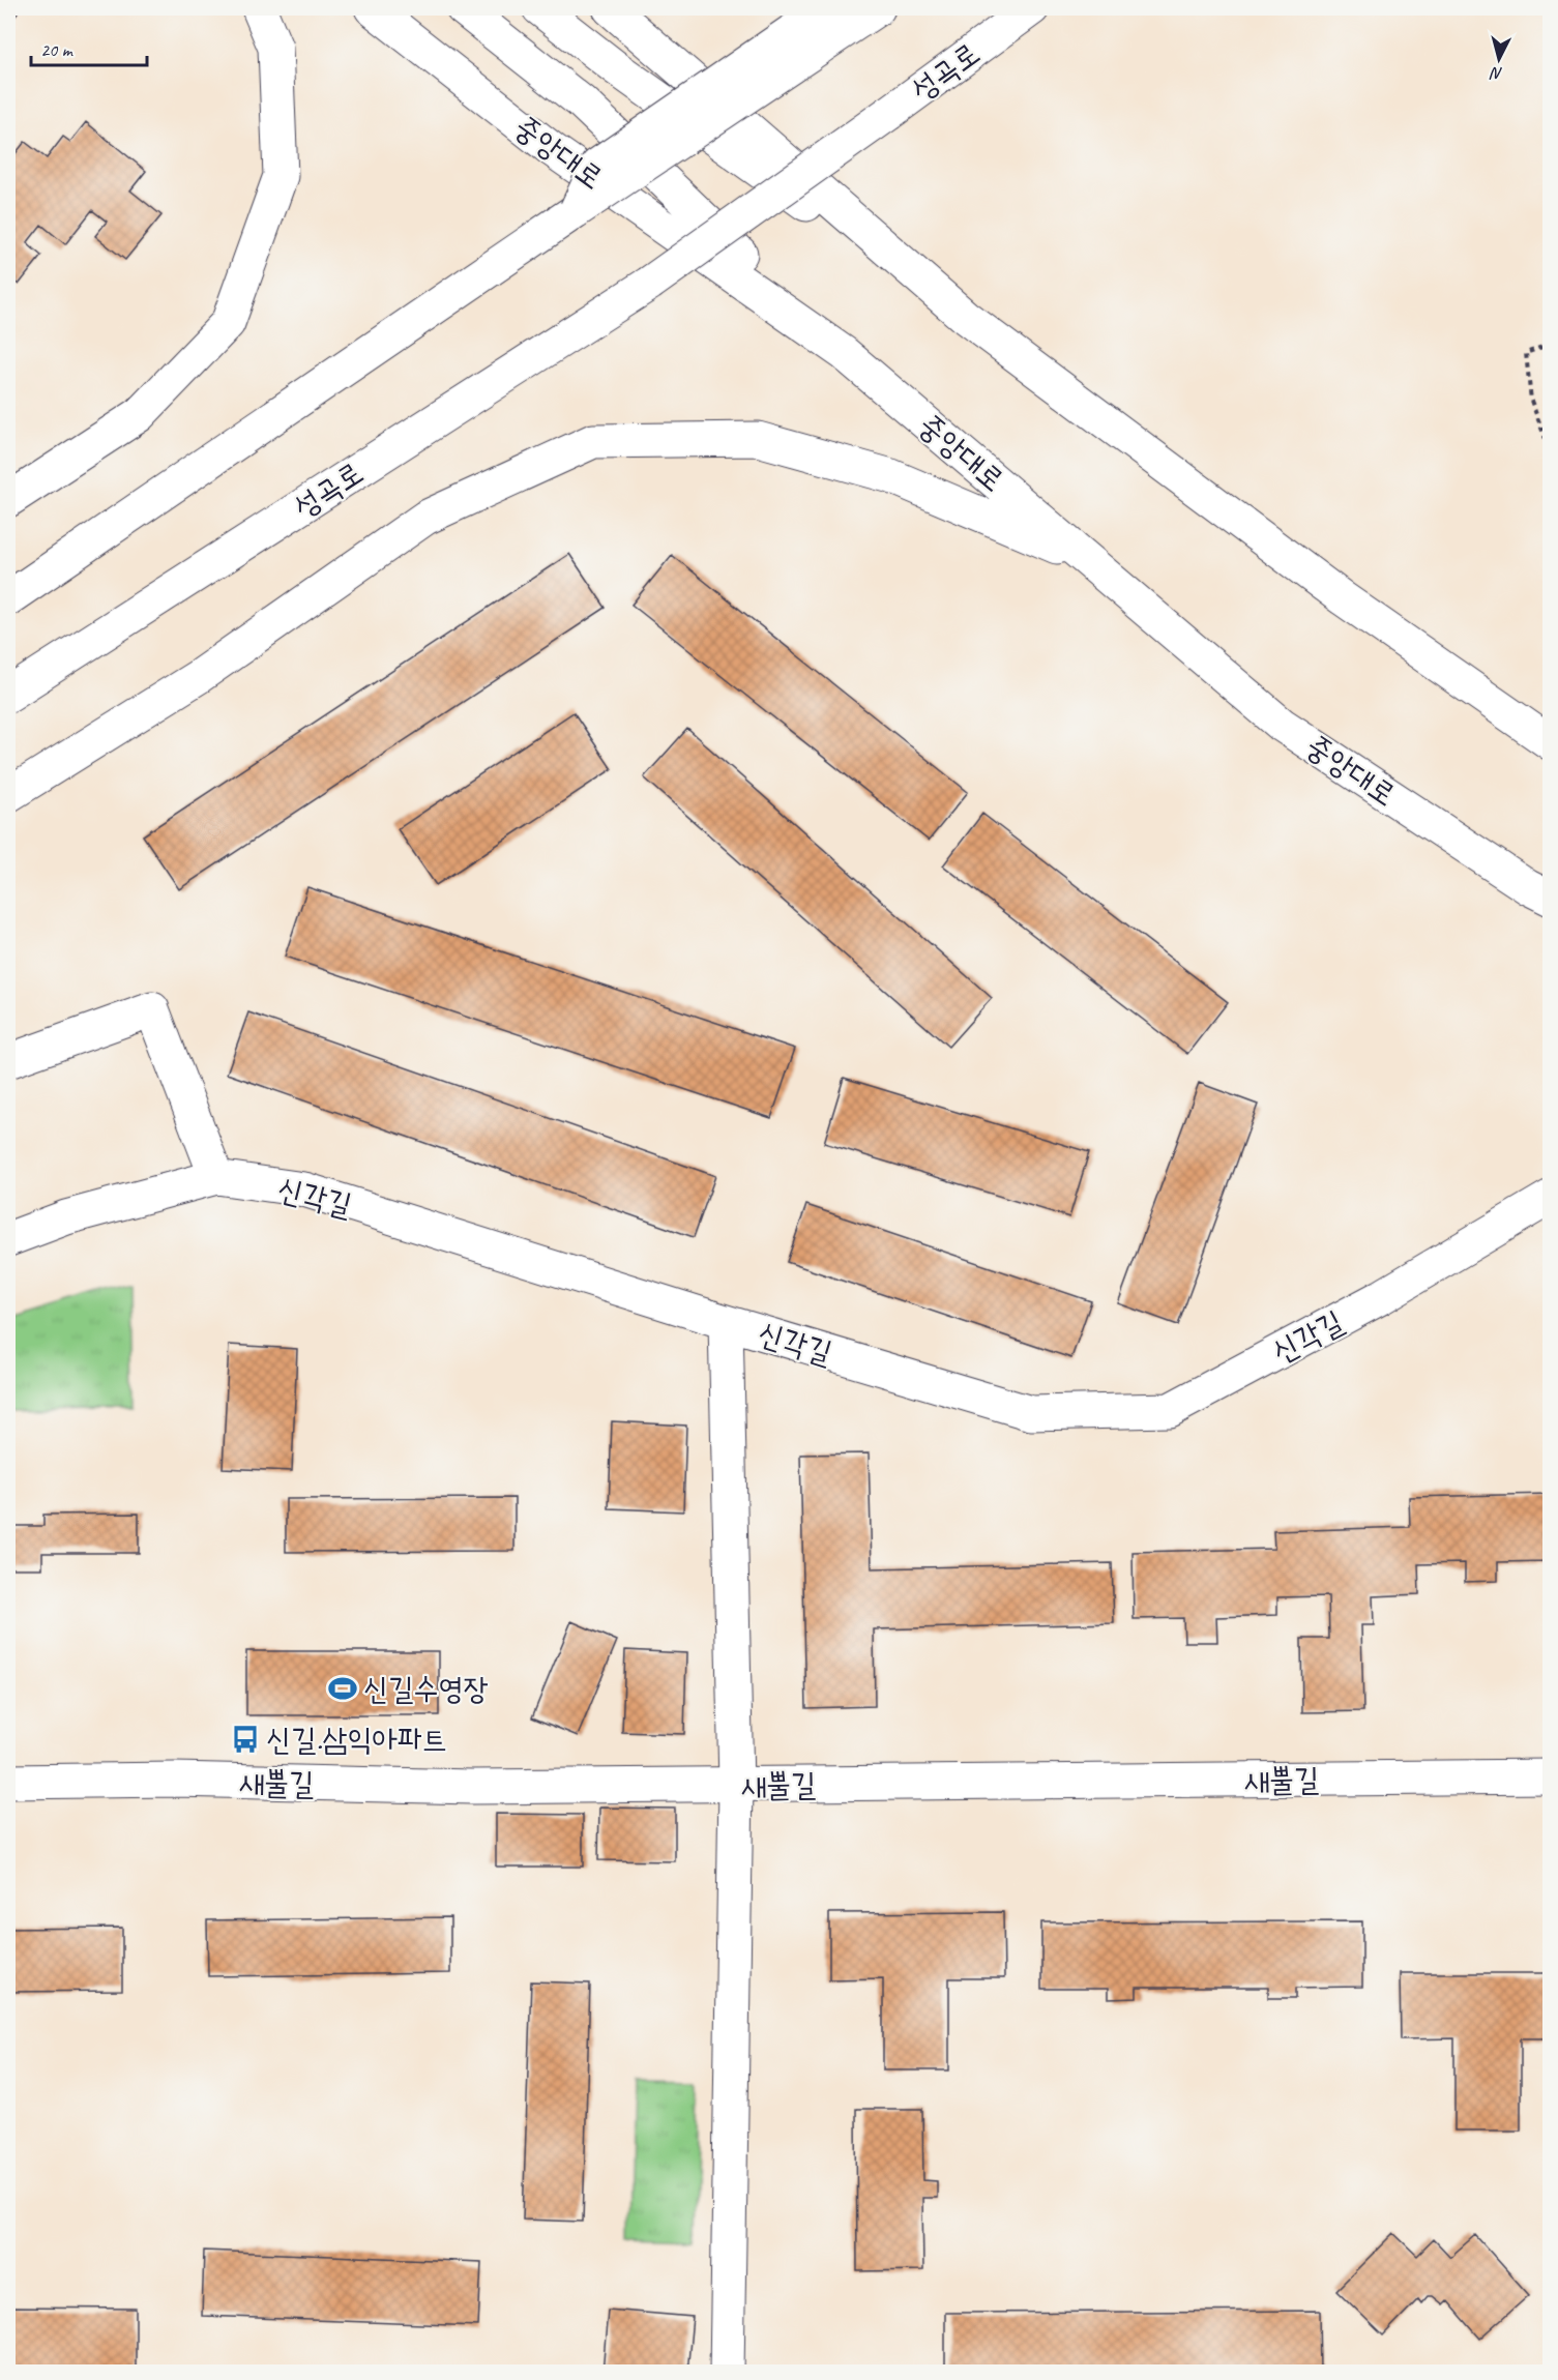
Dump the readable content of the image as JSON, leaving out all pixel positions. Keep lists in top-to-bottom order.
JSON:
{
  "streets": {
    "main road": [
      "성곡로",
      "중앙대로",
      "신각길",
      "새뿔길"
    ]
  },
  "places": {
    "sports": ["신길수영장"],
    "bus stop": ["신길.삼익아파트"]
  },
  "scale_bar": "20 m",
  "north": "bottom"
}
